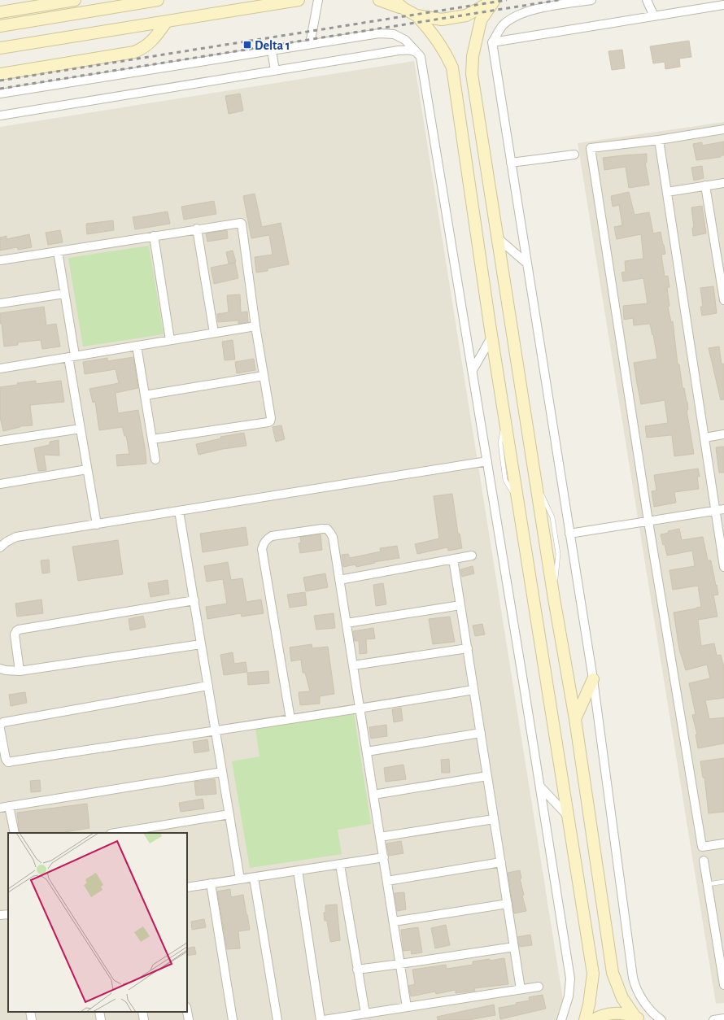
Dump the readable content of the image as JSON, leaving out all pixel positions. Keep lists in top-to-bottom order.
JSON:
{
  "places": {
    "transit": ["Delta 1"]
  }
}
